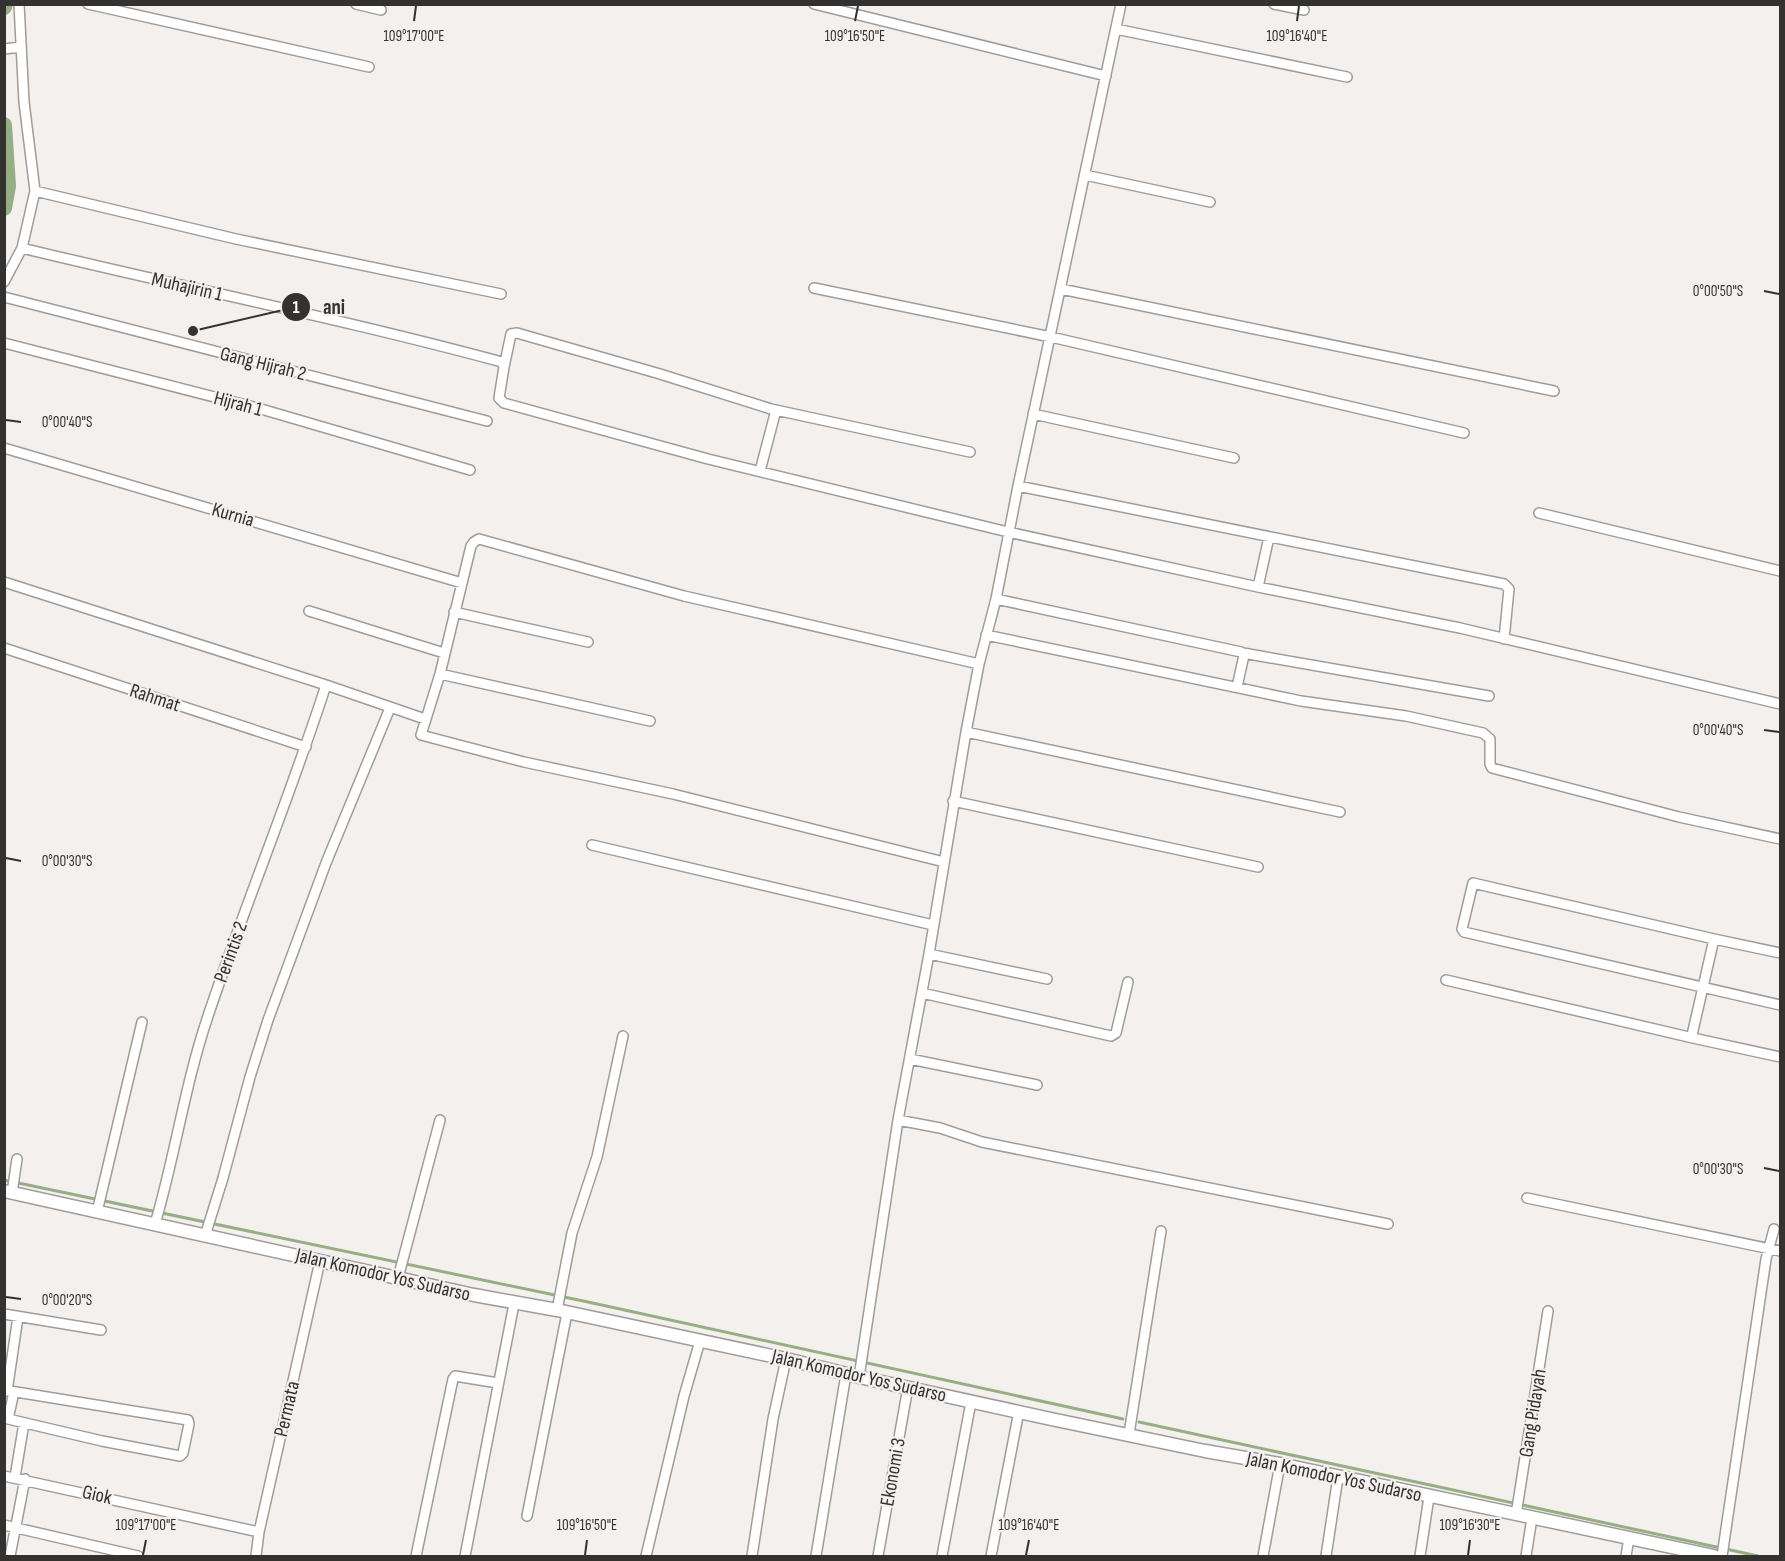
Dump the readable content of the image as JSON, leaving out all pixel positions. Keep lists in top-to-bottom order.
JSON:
{
  "streets": {
    "street": [
      "Muhajirin 1",
      "Gang Hijrah 2",
      "Hijrah 1",
      "Kurnia",
      "Rahmat",
      "Perintis 2",
      "Jalan Komodor Yos Sudarso",
      "Permata",
      "Gang Pidayah",
      "Ekonomi 3",
      "Giok"
    ]
  },
  "crossings": [
    ["Rahmat", "Perintis 2"],
    ["Perintis 2", "Jalan Komodor Yos Sudarso"],
    ["Jalan Komodor Yos Sudarso", "Permata"],
    ["Jalan Komodor Yos Sudarso", "Gang Pidayah"],
    ["Jalan Komodor Yos Sudarso", "Ekonomi 3"],
    ["Permata", "Giok"]
  ],
  "places": ["ani"],
  "coordinates": [
    "109°17'00\"E",
    "109°16'50\"E",
    "109°16'40\"E",
    "0°00'50\"S",
    "0°00'40\"S",
    "0°00'30\"S",
    "0°00'20\"S",
    "109°16'30\"E"
  ]
}
